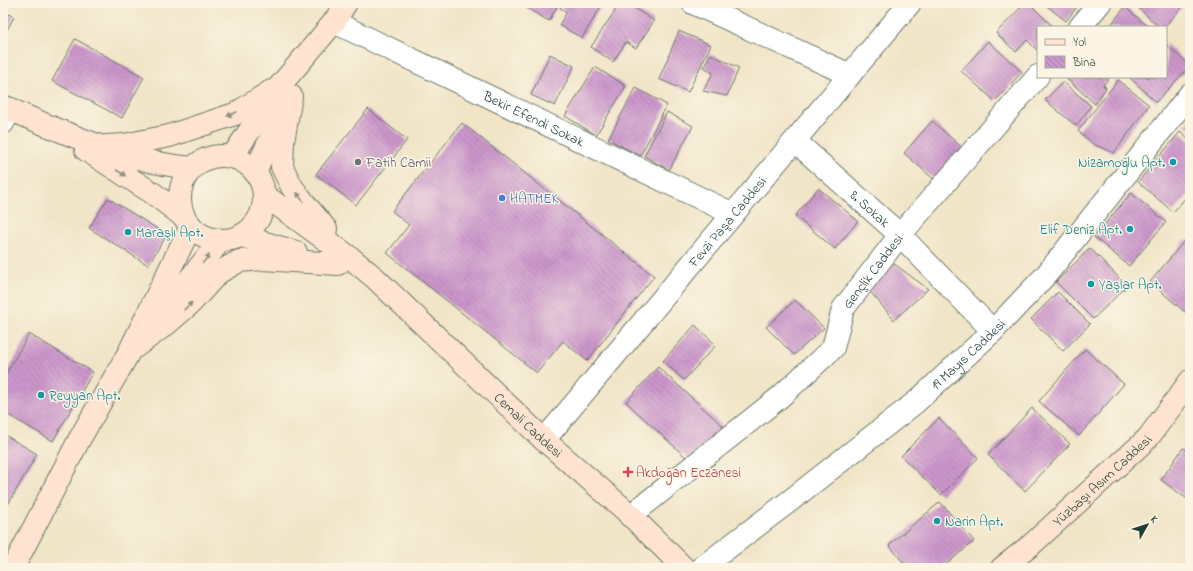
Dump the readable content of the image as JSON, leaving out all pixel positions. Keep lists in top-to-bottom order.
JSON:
{
  "streets": {
    "street": [
      "Bekir Efendi Sokak",
      "8. Sokak",
      "Fevzi Paşa Caddesi",
      "Gençlik Caddesi",
      "19 Mayıs Caddesi",
      "Cemali Caddesi",
      "Yüzbaşı Asım Caddesi"
    ]
  },
  "crossings": [
    ["Bekir Efendi Sokak", "Fevzi Paşa Caddesi"],
    ["8. Sokak", "Fevzi Paşa Caddesi"],
    ["8. Sokak", "Gençlik Caddesi"],
    ["8. Sokak", "19 Mayıs Caddesi"],
    ["Fevzi Paşa Caddesi", "Cemali Caddesi"],
    ["Gençlik Caddesi", "Cemali Caddesi"]
  ],
  "places": {
    "other": [
      "Fatih Camii",
      "Nizamoğlu Apt.",
      "HATMEK",
      "Elif Deniz Apt.",
      "Maraşlı Apt.",
      "Yaşlar Apt.",
      "Reyyan Apt.",
      "Narin Apt."
    ],
    "health": ["Akdoğan Eczanesi"]
  },
  "legend": ["Yol", "Bina"],
  "north": "top right"
}
